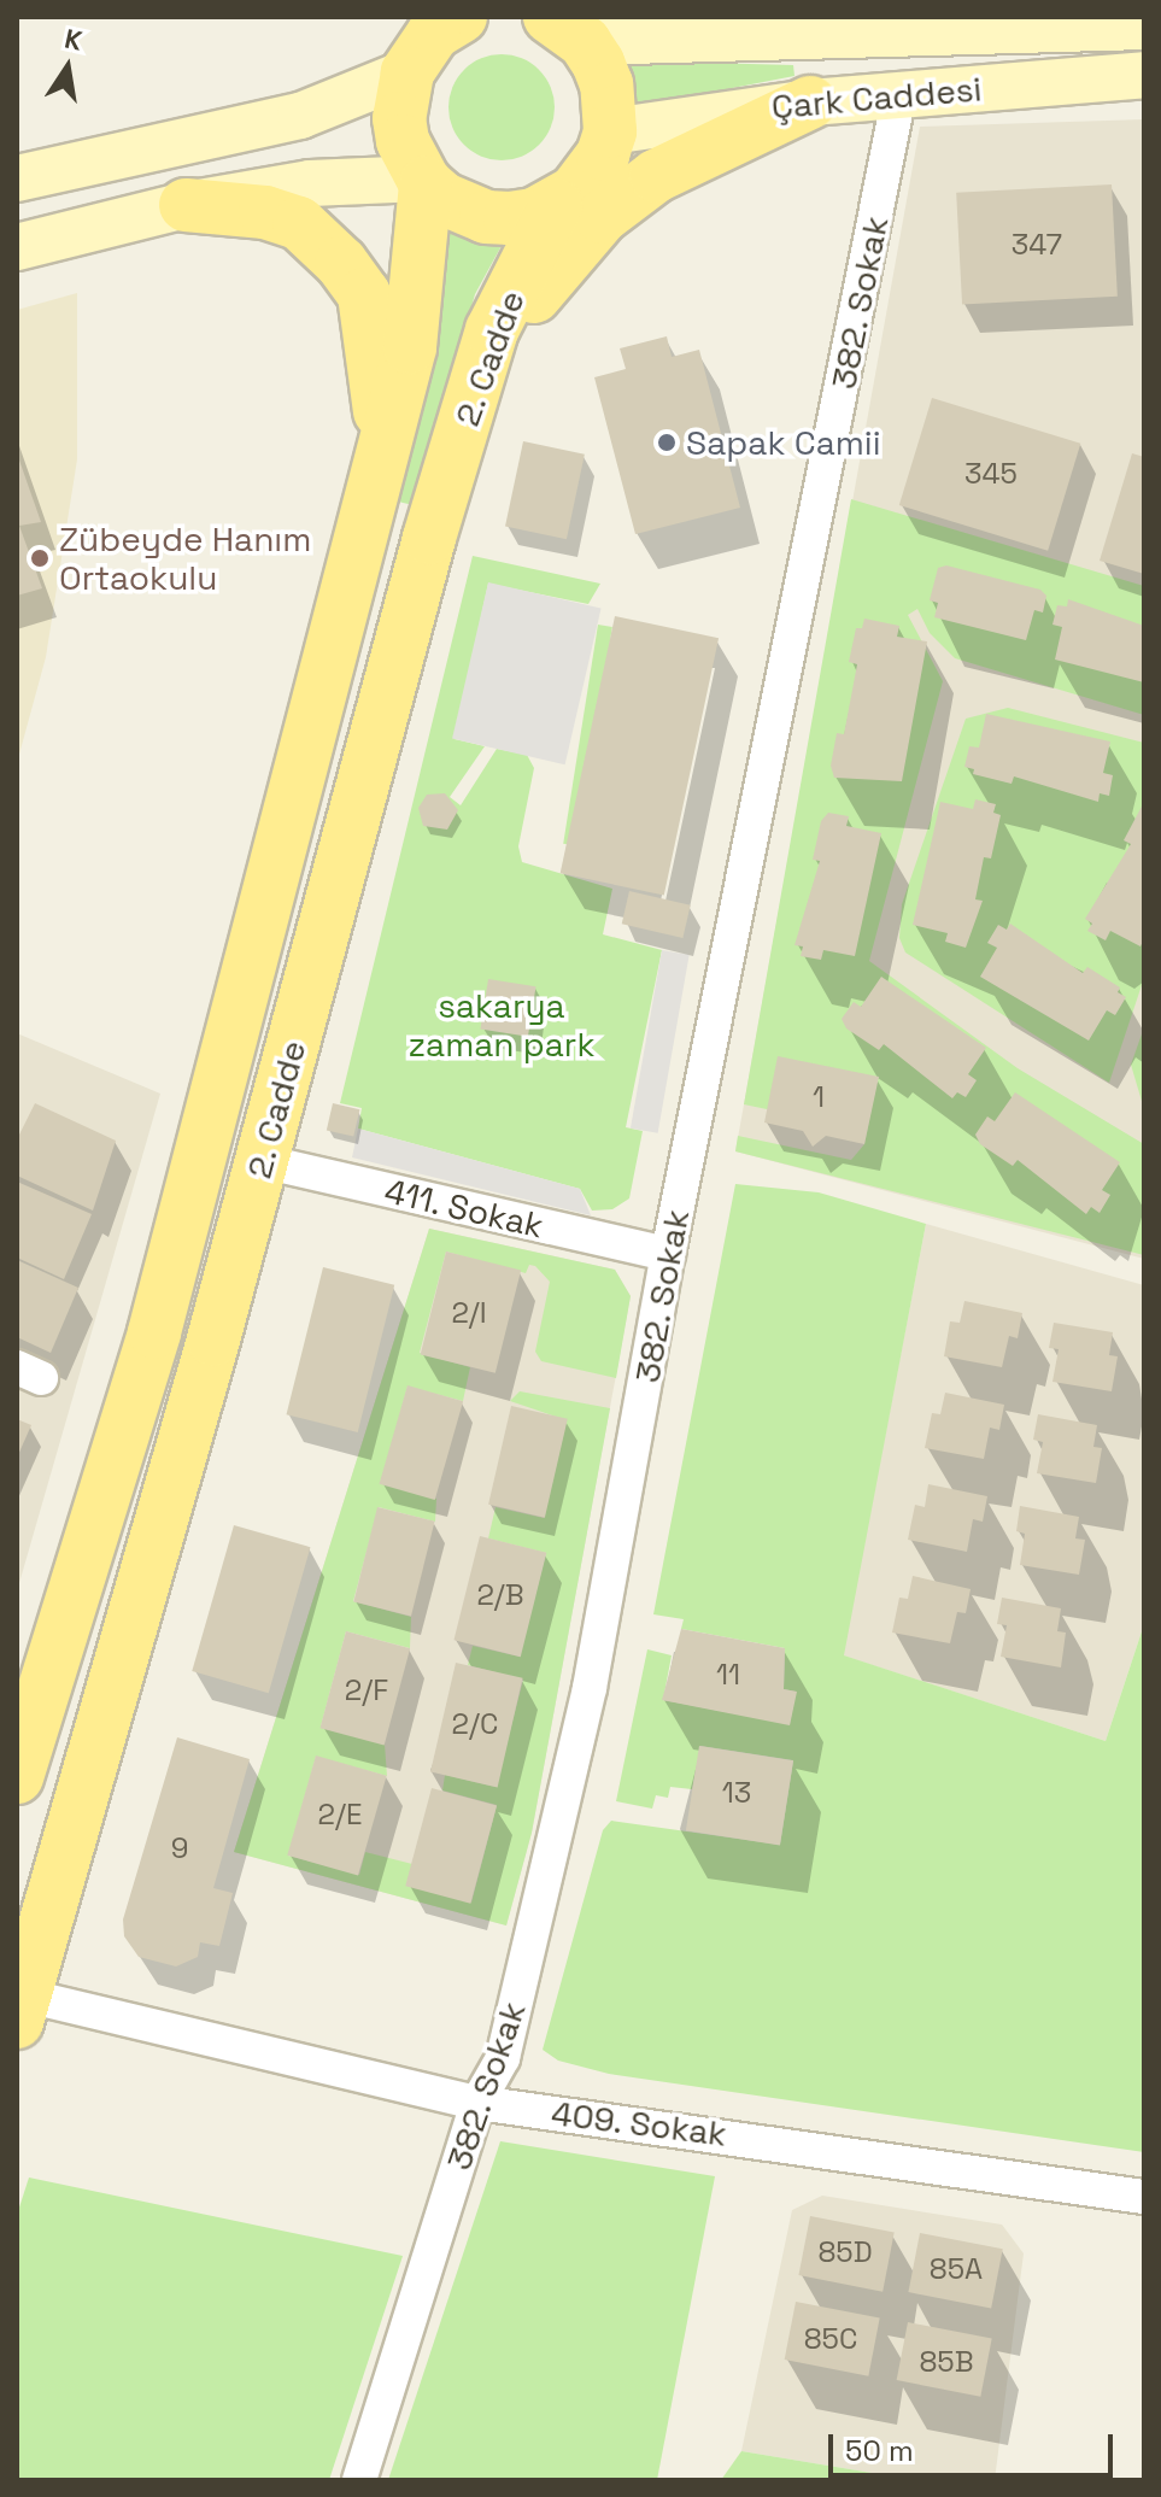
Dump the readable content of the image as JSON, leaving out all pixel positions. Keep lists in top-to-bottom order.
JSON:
{
  "streets": {
    "main road": ["Çark Caddesi", "2. Cadde"],
    "street": ["382. Sokak", "411. Sokak", "409. Sokak"]
  },
  "crossings": [
    ["Çark Caddesi", "382. Sokak"],
    ["382. Sokak", "411. Sokak"],
    ["382. Sokak", "409. Sokak"],
    ["2. Cadde", "411. Sokak"],
    ["2. Cadde", "409. Sokak"]
  ],
  "parks": ["sakarya zaman park"],
  "places": ["Sapak Camii", "Zübeyde Hanım Ortaokulu"],
  "house_numbers": [
    "347",
    "345",
    "1",
    "2/I",
    "2/B",
    "11",
    "2/F",
    "2/C",
    "13",
    "2/E",
    "9",
    "85D",
    "85A",
    "85C",
    "85B"
  ],
  "scale_bar": "50 m",
  "north": "top"
}
